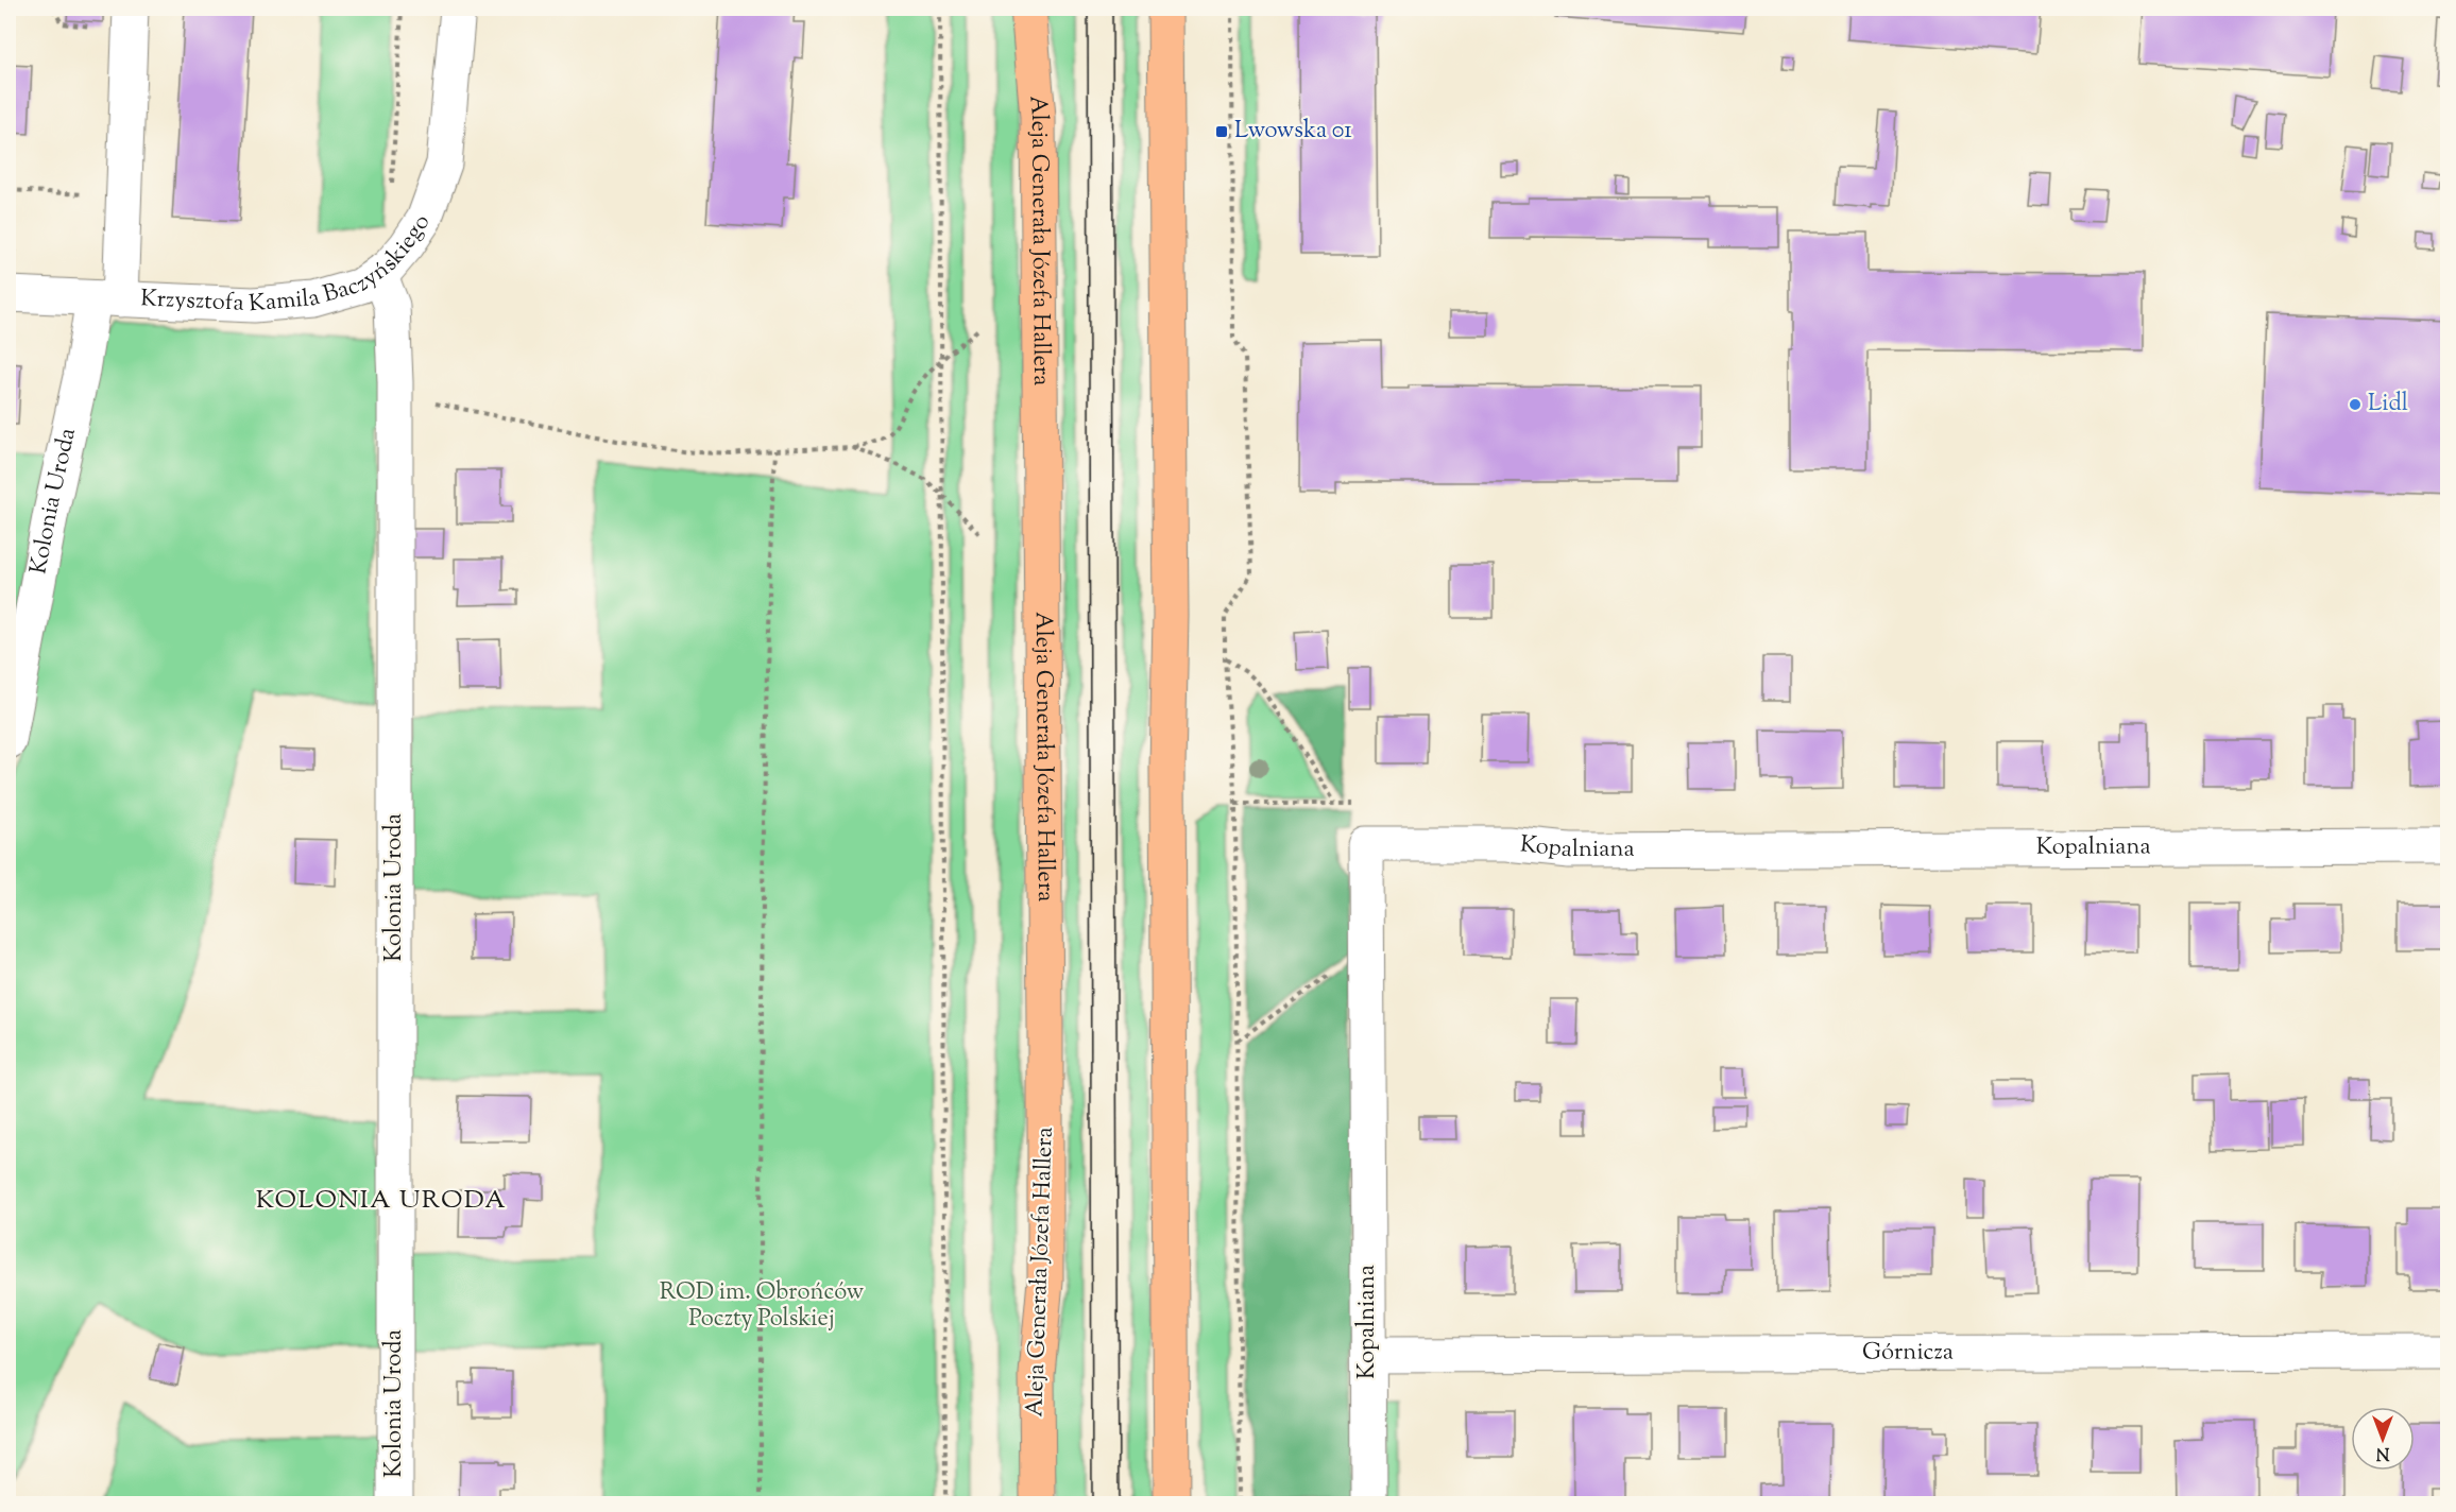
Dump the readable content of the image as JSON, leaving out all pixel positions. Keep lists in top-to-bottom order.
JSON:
{
  "streets": {
    "main road": ["Aleja Generała Józefa Hallera"],
    "street": [
      "Krzysztofa Kamila Baczyńskiego",
      "Kolonia Uroda",
      "Kopalniana",
      "Górnicza"
    ]
  },
  "crossings": [
    ["Krzysztofa Kamila Baczyńskiego", "Kolonia Uroda"],
    ["Kopalniana", "Górnicza"]
  ],
  "districts": ["KOLONIA URODA"],
  "parks": ["ROD im. Obrońców Poczty Polskiej"],
  "places": {
    "transit": ["Lwowska 01"],
    "other": ["Lidl"]
  },
  "north": "bottom"
}
